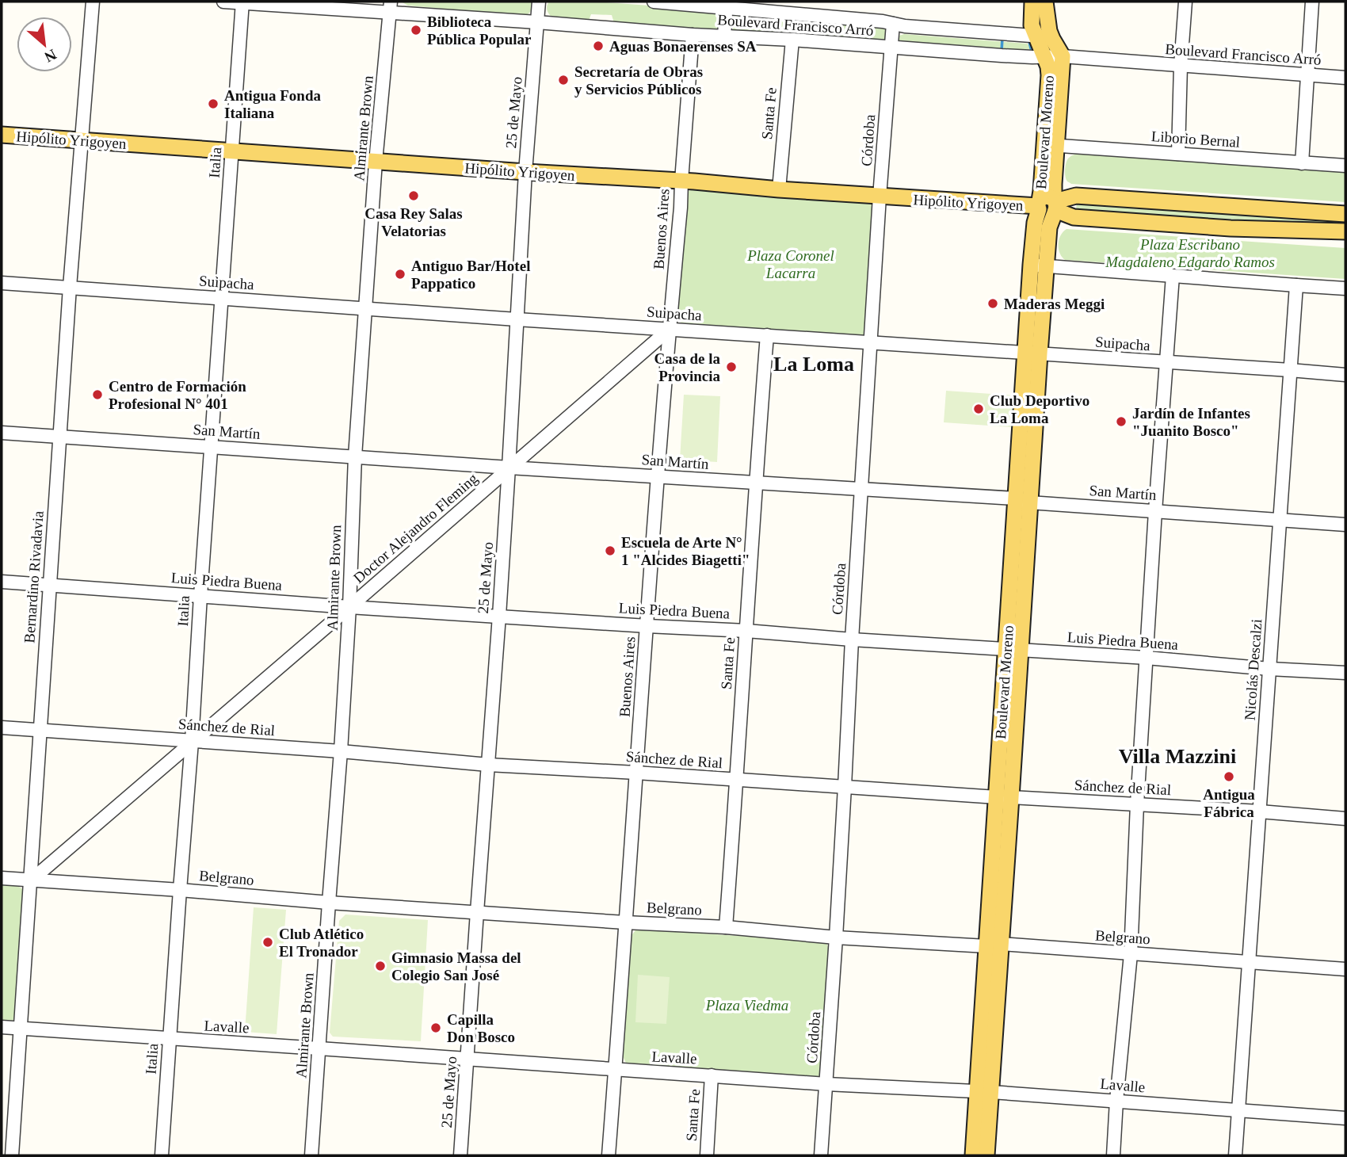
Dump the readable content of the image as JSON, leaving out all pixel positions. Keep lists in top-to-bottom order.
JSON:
{
  "streets": {
    "main road": ["Boulevard Moreno", "Hipólito Yrigoyen"],
    "street": [
      "Boulevard Francisco Arró",
      "25 de Mayo",
      "Santa Fe",
      "Almirante Brown",
      "Liborio Bernal",
      "Córdoba",
      "Italia",
      "Buenos Aires",
      "Suipacha",
      "San Martín",
      "Doctor Alejandro Fleming",
      "Bernardino Rivadavia",
      "Luis Piedra Buena",
      "Nicolás Descalzi",
      "Sánchez de Rial",
      "Belgrano",
      "Lavalle"
    ]
  },
  "crossings": [
    ["Boulevard Francisco Arró", "25 de Mayo"],
    ["Boulevard Francisco Arró", "Santa Fe"],
    ["Boulevard Francisco Arró", "Almirante Brown"],
    ["Boulevard Francisco Arró", "Boulevard Moreno"],
    ["Boulevard Francisco Arró", "Córdoba"],
    ["Boulevard Francisco Arró", "Italia"],
    ["Boulevard Francisco Arró", "Buenos Aires"],
    ["25 de Mayo", "Hipólito Yrigoyen"],
    ["25 de Mayo", "Suipacha"],
    ["25 de Mayo", "San Martín"],
    ["25 de Mayo", "Doctor Alejandro Fleming"],
    ["25 de Mayo", "Luis Piedra Buena"],
    ["25 de Mayo", "Sánchez de Rial"],
    ["25 de Mayo", "Belgrano"],
    ["25 de Mayo", "Lavalle"],
    ["Santa Fe", "Hipólito Yrigoyen"],
    ["Santa Fe", "Suipacha"],
    ["Santa Fe", "San Martín"],
    ["Santa Fe", "Luis Piedra Buena"],
    ["Santa Fe", "Sánchez de Rial"],
    ["Santa Fe", "Belgrano"],
    ["Santa Fe", "Lavalle"],
    ["Almirante Brown", "Hipólito Yrigoyen"],
    ["Almirante Brown", "Suipacha"],
    ["Almirante Brown", "San Martín"],
    ["Almirante Brown", "Doctor Alejandro Fleming"],
    ["Almirante Brown", "Luis Piedra Buena"],
    ["Almirante Brown", "Sánchez de Rial"],
    ["Almirante Brown", "Belgrano"],
    ["Almirante Brown", "Lavalle"],
    ["Boulevard Moreno", "Liborio Bernal"],
    ["Boulevard Moreno", "Hipólito Yrigoyen"],
    ["Boulevard Moreno", "Suipacha"],
    ["Boulevard Moreno", "San Martín"],
    ["Boulevard Moreno", "Luis Piedra Buena"],
    ["Boulevard Moreno", "Sánchez de Rial"],
    ["Boulevard Moreno", "Belgrano"],
    ["Boulevard Moreno", "Lavalle"],
    ["Hipólito Yrigoyen", "Córdoba"],
    ["Hipólito Yrigoyen", "Italia"],
    ["Hipólito Yrigoyen", "Buenos Aires"],
    ["Hipólito Yrigoyen", "Bernardino Rivadavia"],
    ["Córdoba", "Suipacha"],
    ["Córdoba", "San Martín"],
    ["Córdoba", "Luis Piedra Buena"],
    ["Córdoba", "Sánchez de Rial"],
    ["Córdoba", "Belgrano"],
    ["Córdoba", "Lavalle"],
    ["Italia", "Suipacha"],
    ["Italia", "San Martín"],
    ["Italia", "Doctor Alejandro Fleming"],
    ["Italia", "Luis Piedra Buena"],
    ["Italia", "Sánchez de Rial"],
    ["Italia", "Belgrano"],
    ["Italia", "Lavalle"],
    ["Buenos Aires", "Suipacha"],
    ["Buenos Aires", "San Martín"],
    ["Buenos Aires", "Doctor Alejandro Fleming"],
    ["Buenos Aires", "Luis Piedra Buena"],
    ["Buenos Aires", "Sánchez de Rial"],
    ["Buenos Aires", "Belgrano"],
    ["Buenos Aires", "Lavalle"],
    ["Suipacha", "Doctor Alejandro Fleming"],
    ["Suipacha", "Bernardino Rivadavia"],
    ["Suipacha", "Nicolás Descalzi"],
    ["San Martín", "Doctor Alejandro Fleming"],
    ["San Martín", "Bernardino Rivadavia"],
    ["San Martín", "Nicolás Descalzi"],
    ["Doctor Alejandro Fleming", "Bernardino Rivadavia"],
    ["Doctor Alejandro Fleming", "Luis Piedra Buena"],
    ["Doctor Alejandro Fleming", "Sánchez de Rial"],
    ["Doctor Alejandro Fleming", "Belgrano"],
    ["Bernardino Rivadavia", "Luis Piedra Buena"],
    ["Bernardino Rivadavia", "Sánchez de Rial"],
    ["Bernardino Rivadavia", "Belgrano"],
    ["Bernardino Rivadavia", "Lavalle"],
    ["Luis Piedra Buena", "Nicolás Descalzi"],
    ["Nicolás Descalzi", "Sánchez de Rial"],
    ["Nicolás Descalzi", "Belgrano"],
    ["Nicolás Descalzi", "Lavalle"]
  ],
  "districts": ["La Loma", "Villa Mazzini"],
  "parks": ["Plaza Escribano Magdaleno Edgardo Ramos", "Plaza Coronel Lacarra", "Plaza Viedma"],
  "places": [
    "Biblioteca Pública Popular",
    "Aguas Bonaerenses SA",
    "Secretaría de Obras y Servicios Públicos",
    "Antigua Fonda Italiana",
    "Casa Rey Salas Velatorias",
    "Antiguo Bar/Hotel Pappatico",
    "Maderas Meggi",
    "Casa de la Provincia",
    "Centro de Formación Profesional N° 401",
    "Club Deportivo La Loma",
    "Jardín de Infantes \"Juanito Bosco\"",
    "Escuela de Arte N° 1 \"Alcides Biagetti\"",
    "Antigua Fábrica",
    "Club Atlético El Tronador",
    "Gimnasio Massa del Colegio San José",
    "Capilla Don Bosco"
  ],
  "north": "bottom right"
}
